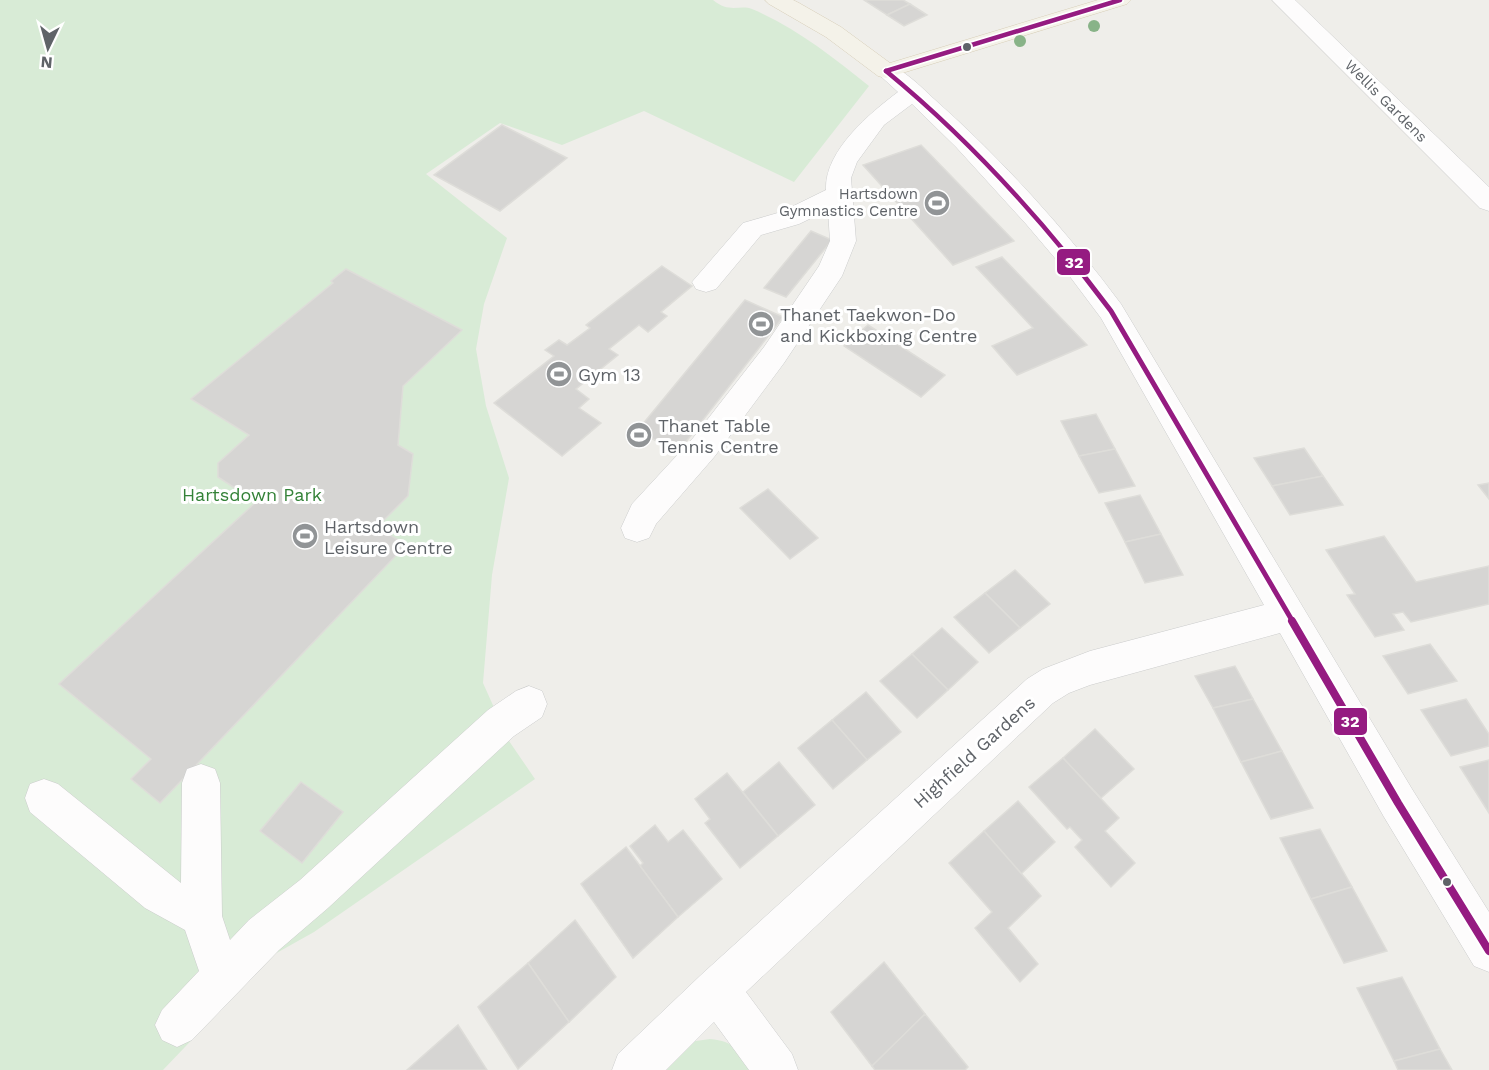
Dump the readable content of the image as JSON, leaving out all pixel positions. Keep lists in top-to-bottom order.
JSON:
{
  "streets": {
    "street": ["Wellis Gardens", "Highfield Gardens"]
  },
  "parks": ["Hartsdown Park"],
  "places": {
    "sports": [
      "Hartsdown Gymnastics Centre",
      "Thanet Taekwon-Do and Kickboxing Centre",
      "Gym 13",
      "Thanet Table Tennis Centre",
      "Hartsdown Leisure Centre"
    ]
  },
  "lines": ["transit line 32"],
  "north": "bottom"
}
